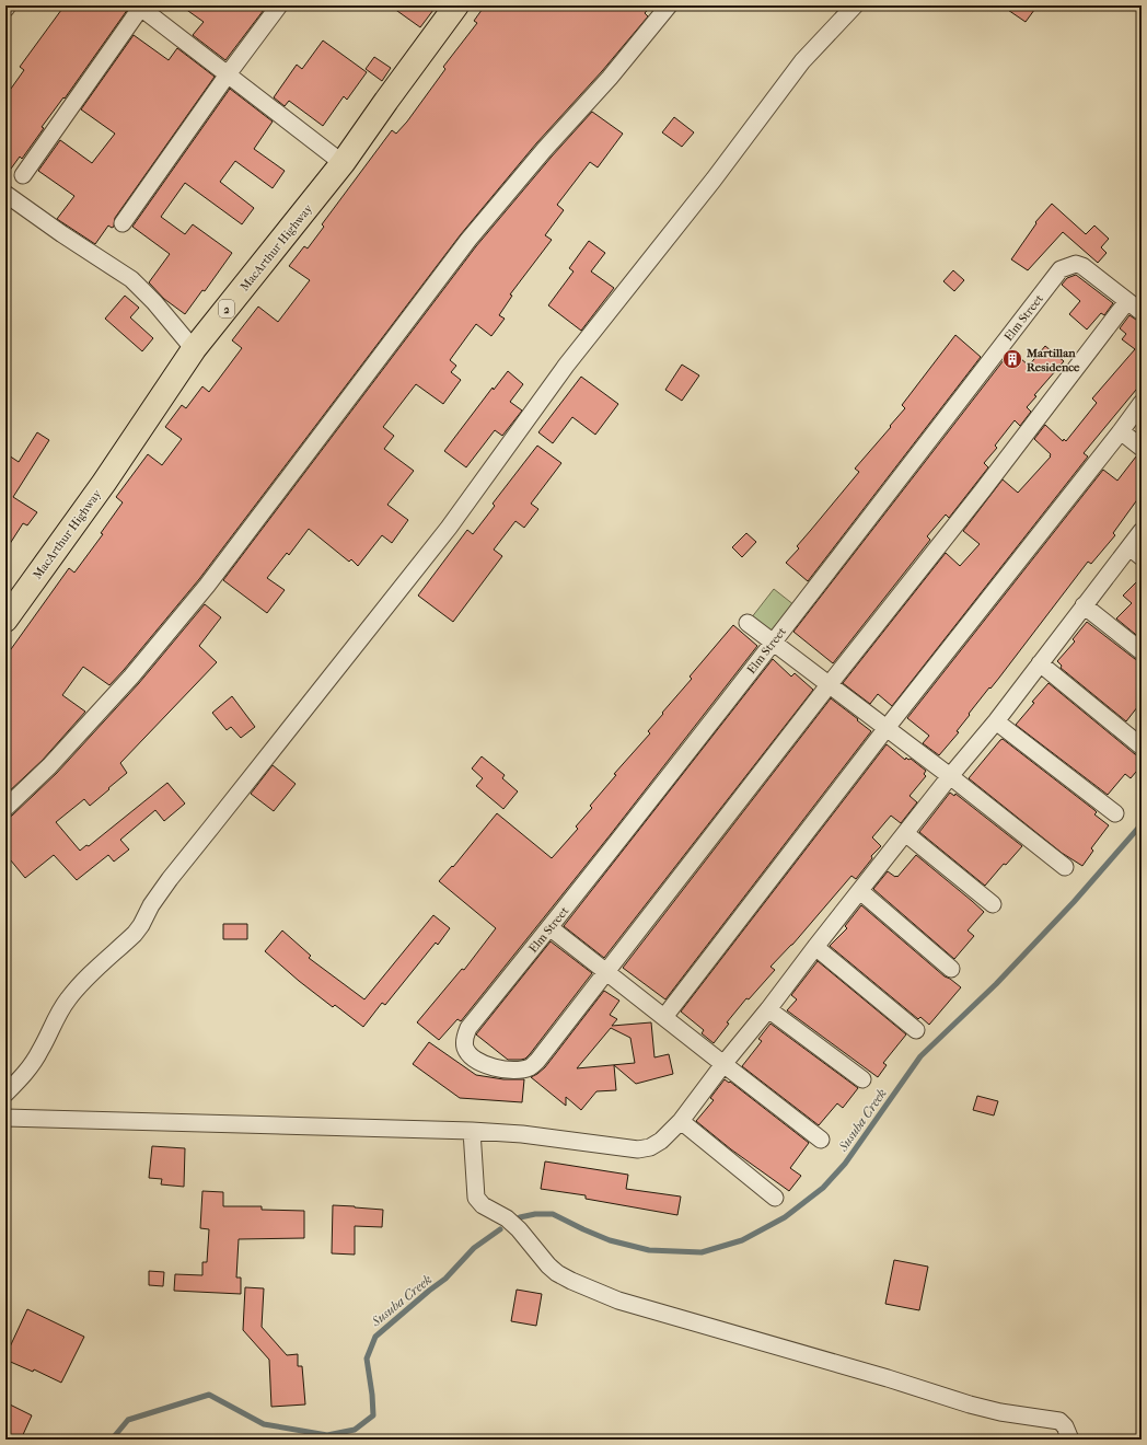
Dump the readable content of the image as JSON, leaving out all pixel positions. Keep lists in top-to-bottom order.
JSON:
{
  "streets": {
    "highway": ["MacArthur Highway", "2"],
    "street": ["Elm Street"]
  },
  "water": ["Susuba Creek"],
  "places": {
    "building": ["Martillan Residence"]
  }
}
